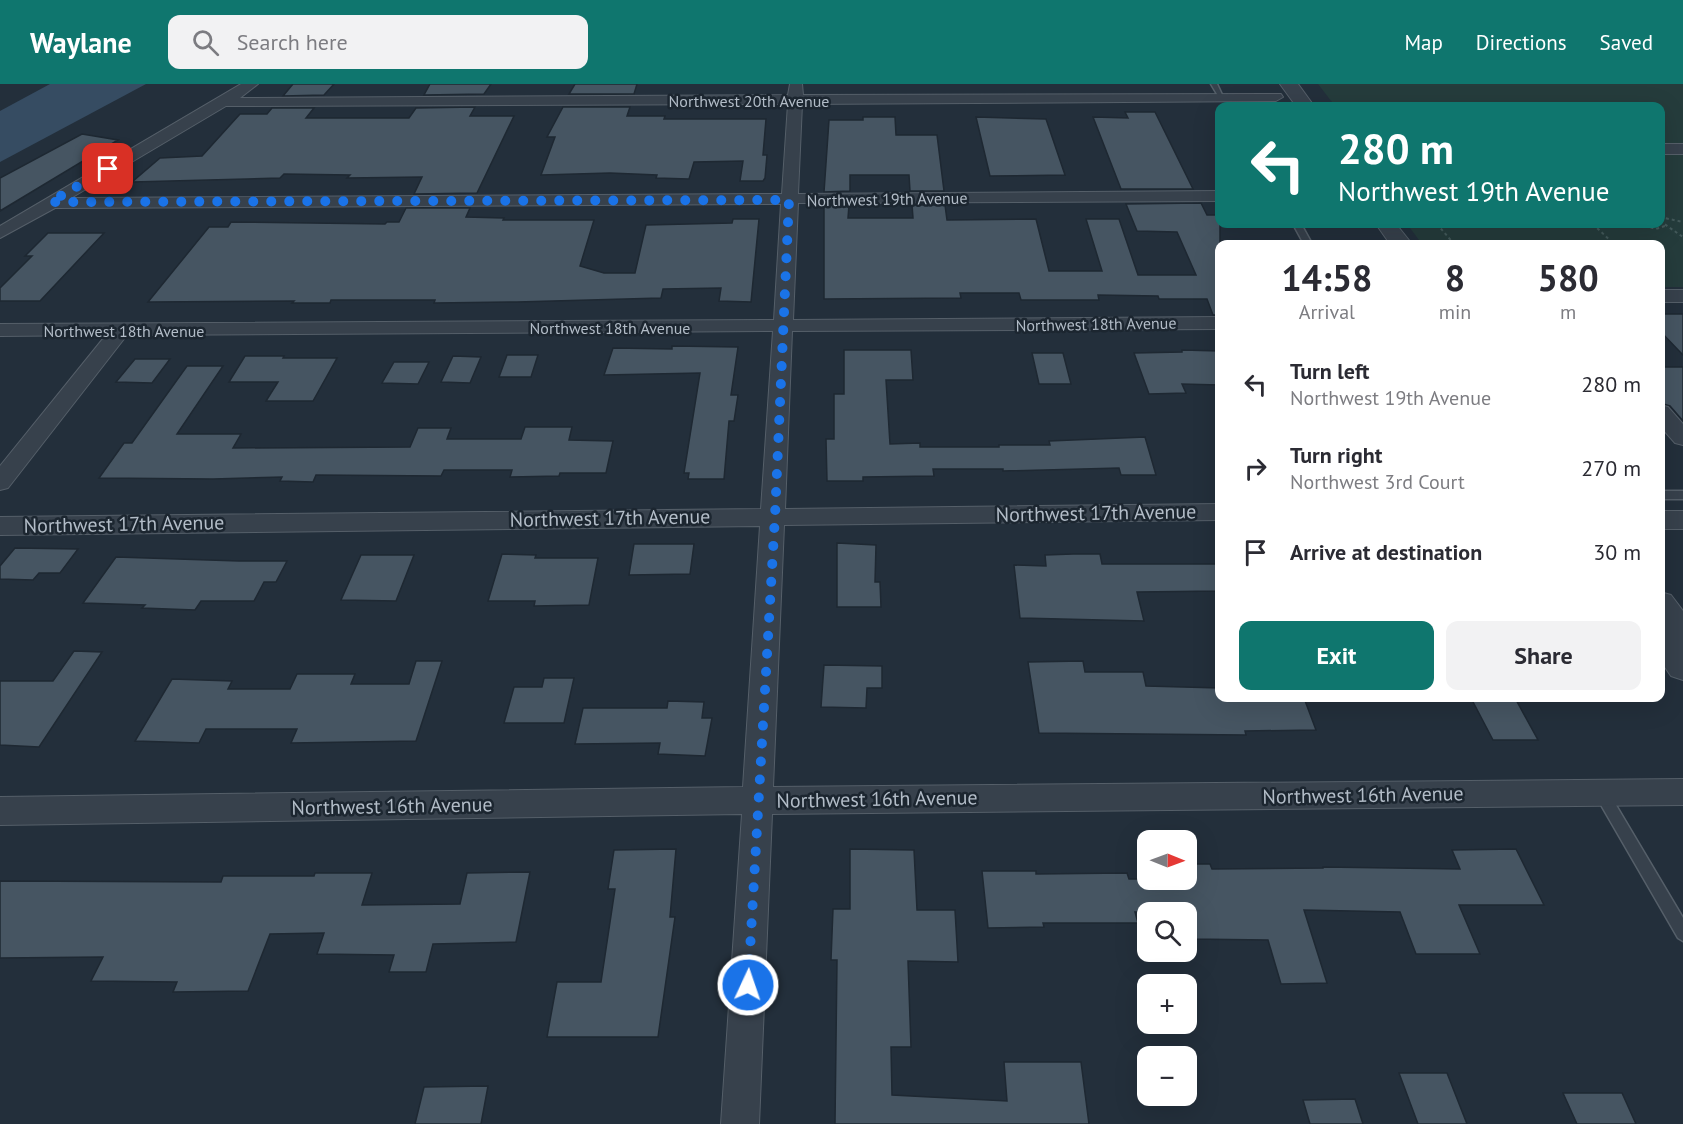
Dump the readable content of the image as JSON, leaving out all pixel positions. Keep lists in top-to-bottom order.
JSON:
{
  "streets": {
    "street": [
      "Northwest 20th Avenue",
      "Northwest 19th Avenue",
      "Northwest 18th Avenue",
      "Northwest 17th Avenue",
      "Northwest 16th Avenue"
    ]
  },
  "north": "right",
  "page": {
    "header": "Waylane",
    "search": "Search here",
    "nav": ["Map", "Directions", "Saved"],
    "turn": ["280 m", "Northwest 19th Avenue"],
    "eta": [
      "14:58",
      "Arrival",
      "8",
      "min",
      "580",
      "m"
    ],
    "list": [
      {
        "name": "Turn left",
        "note": "Northwest 19th Avenue",
        "value": "280 m"
      },
      {
        "name": "Turn right",
        "note": "Northwest 3rd Court",
        "value": "270 m"
      },
      {
        "name": "Arrive at destination",
        "value": "30 m"
      }
    ],
    "buttons": ["Exit", "Share"],
    "map_buttons": ["+", "−"]
  }
}
